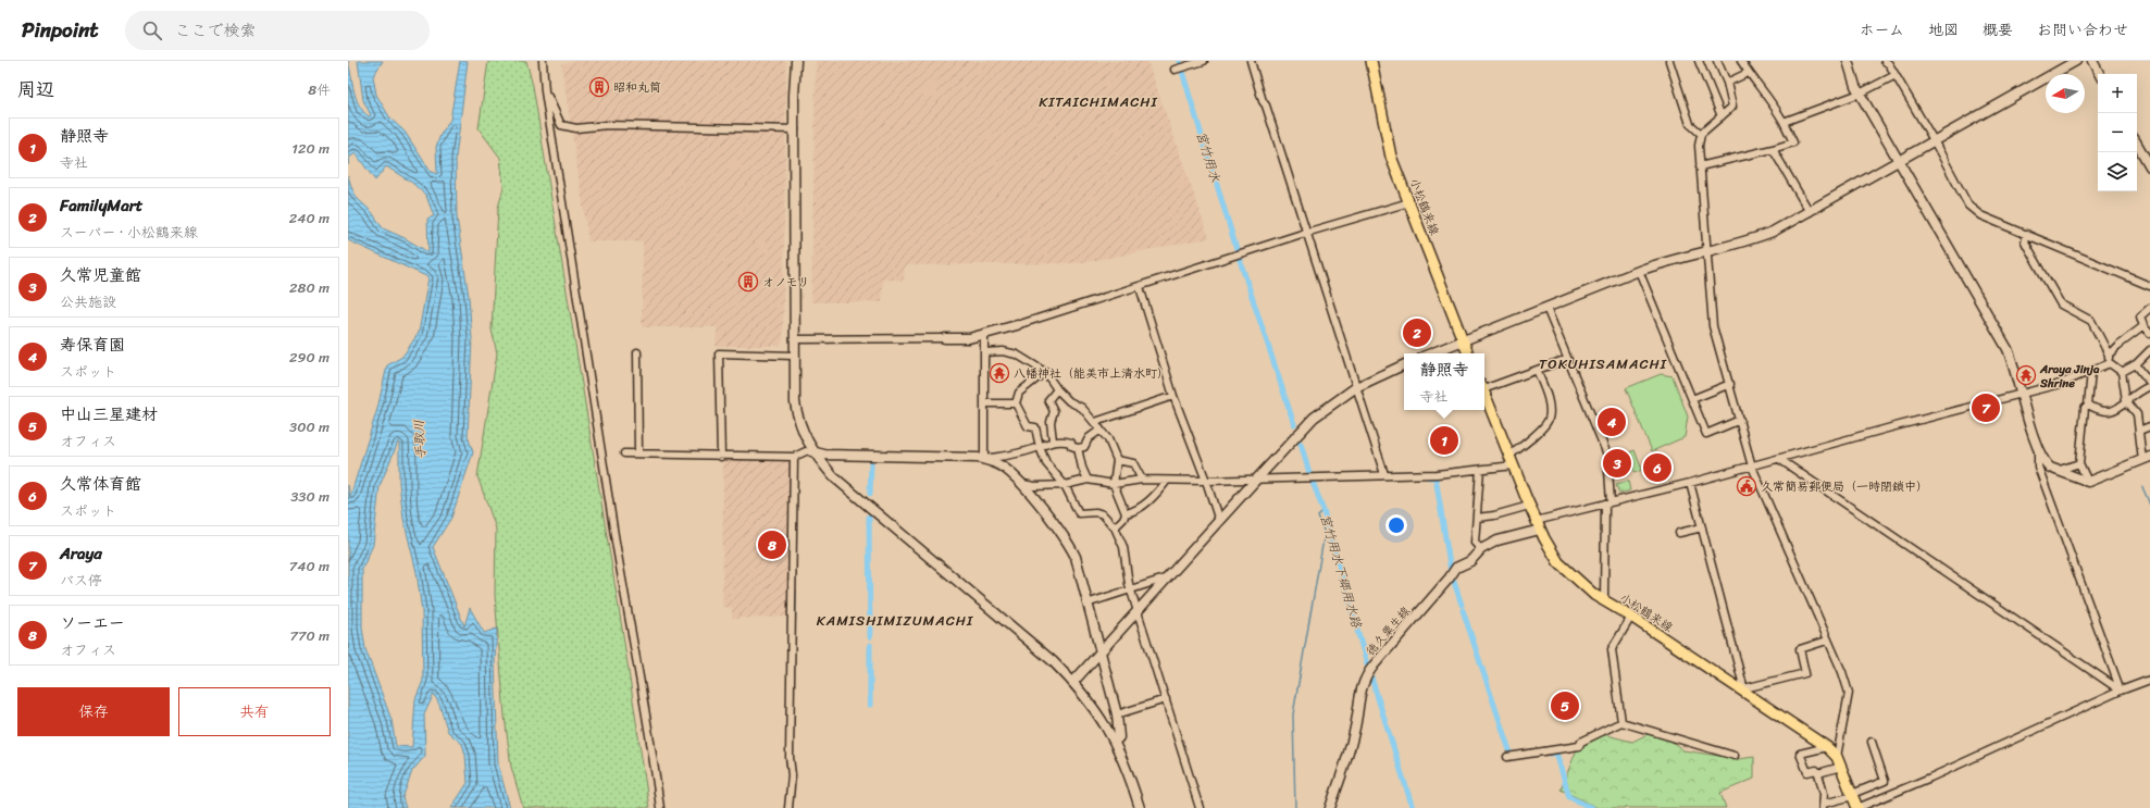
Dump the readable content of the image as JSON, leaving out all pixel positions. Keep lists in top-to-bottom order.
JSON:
{
  "streets": {
    "main road": ["小松鶴来線"],
    "street": ["徳久粟生線"]
  },
  "crossings": [
    ["小松鶴来線", "徳久粟生線"]
  ],
  "districts": ["KITAICHIMACHI", "TOKUHISAMACHI", "KAMISHIMIZUMACHI"],
  "water": ["宮竹用水", "手取川", "宮竹用水下郷用水路"],
  "places": {
    "building": ["昭和丸筒", "オノモリ"],
    "temple": ["八幡神社（能美市上清水町）", "Araya Jinja Shrine"],
    "public building": ["久常簡易郵便局（一時閉鎖中）"]
  },
  "north": "left",
  "page": {
    "header": "Pinpoint",
    "search": "ここで検索",
    "nav": [
      "ホーム",
      "地図",
      "概要",
      "お問い合わせ"
    ],
    "heading": ["周辺", "8件"],
    "map_buttons": ["+", "−"],
    "list": [
      {
        "mark": "1",
        "name": "静照寺",
        "note": "寺社",
        "value": "120 m"
      },
      {
        "mark": "2",
        "name": "FamilyMart",
        "note": "スーパー · 小松鶴来線",
        "value": "240 m"
      },
      {
        "mark": "3",
        "name": "久常児童館",
        "note": "公共施設",
        "value": "280 m"
      },
      {
        "mark": "4",
        "name": "寿保育園",
        "note": "スポット",
        "value": "290 m"
      },
      {
        "mark": "5",
        "name": "中山三星建材",
        "note": "オフィス",
        "value": "300 m"
      },
      {
        "mark": "6",
        "name": "久常体育館",
        "note": "スポット",
        "value": "330 m"
      },
      {
        "mark": "7",
        "name": "Araya",
        "note": "バス停",
        "value": "740 m"
      },
      {
        "mark": "8",
        "name": "ソーエー",
        "note": "オフィス",
        "value": "770 m"
      }
    ],
    "pins": [
      "2",
      "7",
      "4",
      "1",
      "3",
      "6",
      "8",
      "5"
    ],
    "popup": ["静照寺", "寺社"],
    "buttons": ["保存", "共有"]
  }
}
